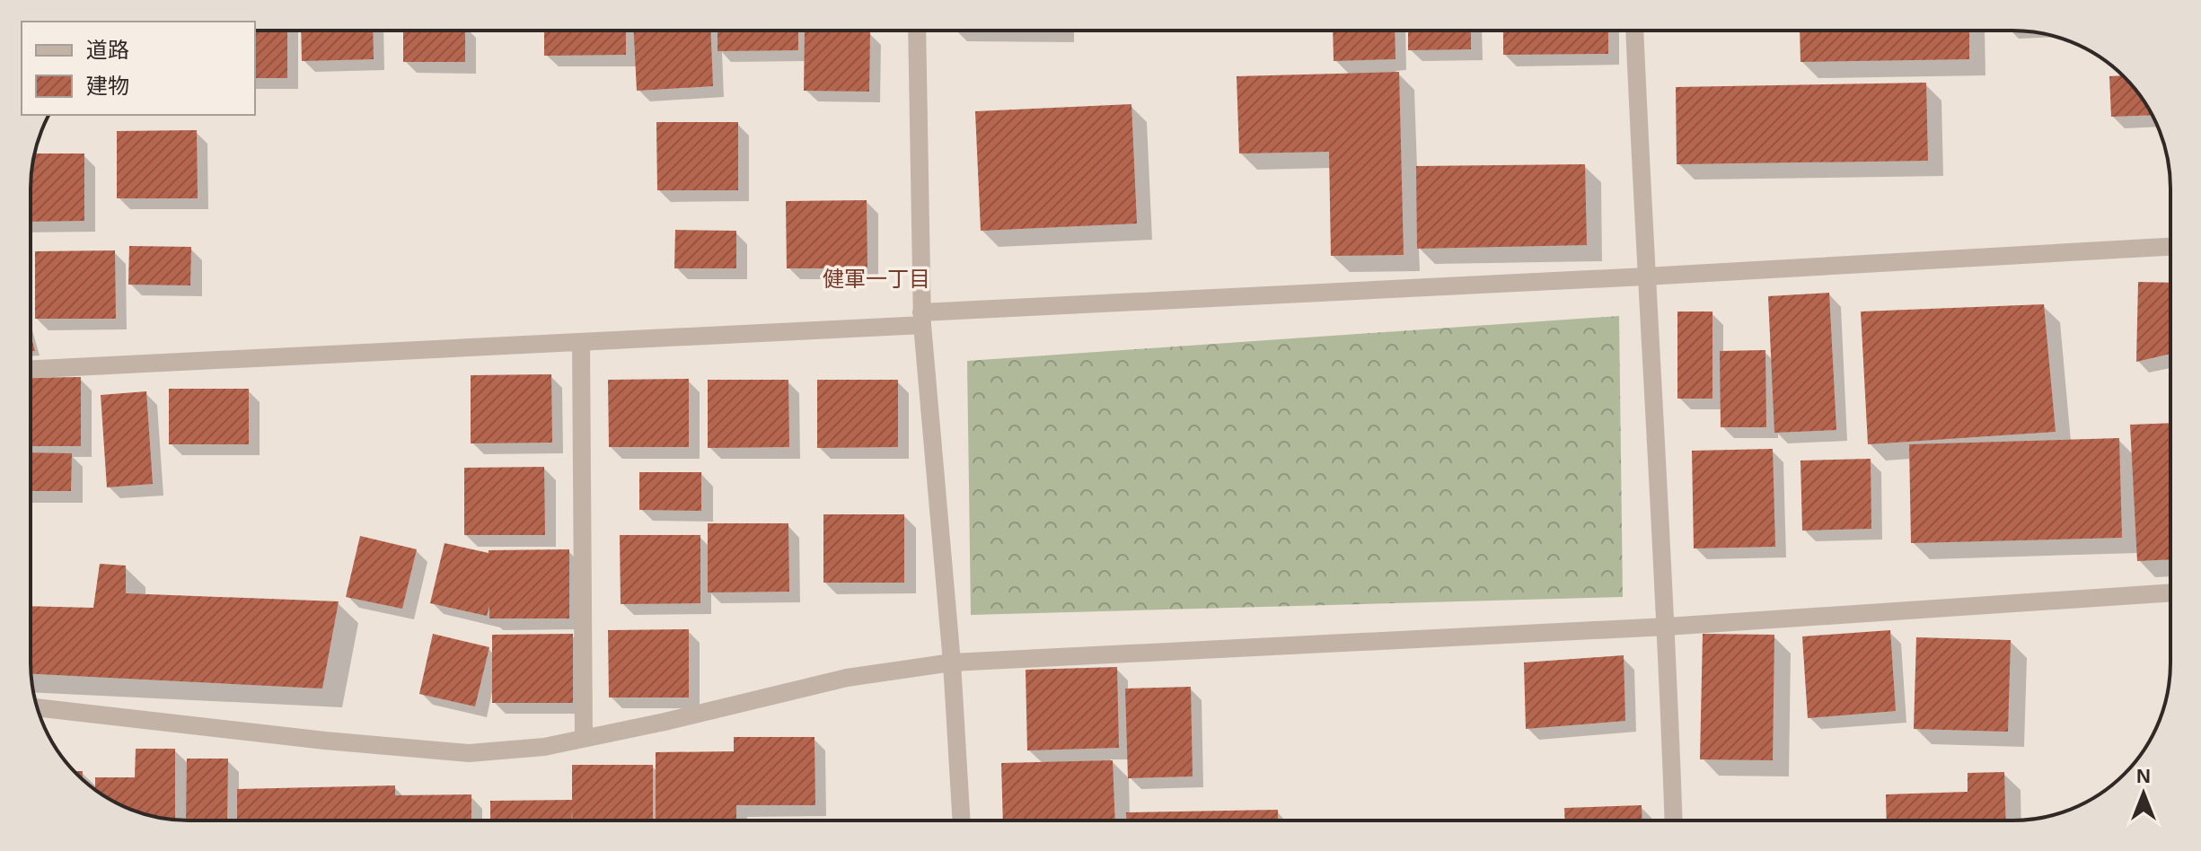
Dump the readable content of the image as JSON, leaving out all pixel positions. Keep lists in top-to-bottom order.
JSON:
{
  "districts": ["健軍一丁目"],
  "legend": ["道路", "建物"],
  "north": "top"
}
